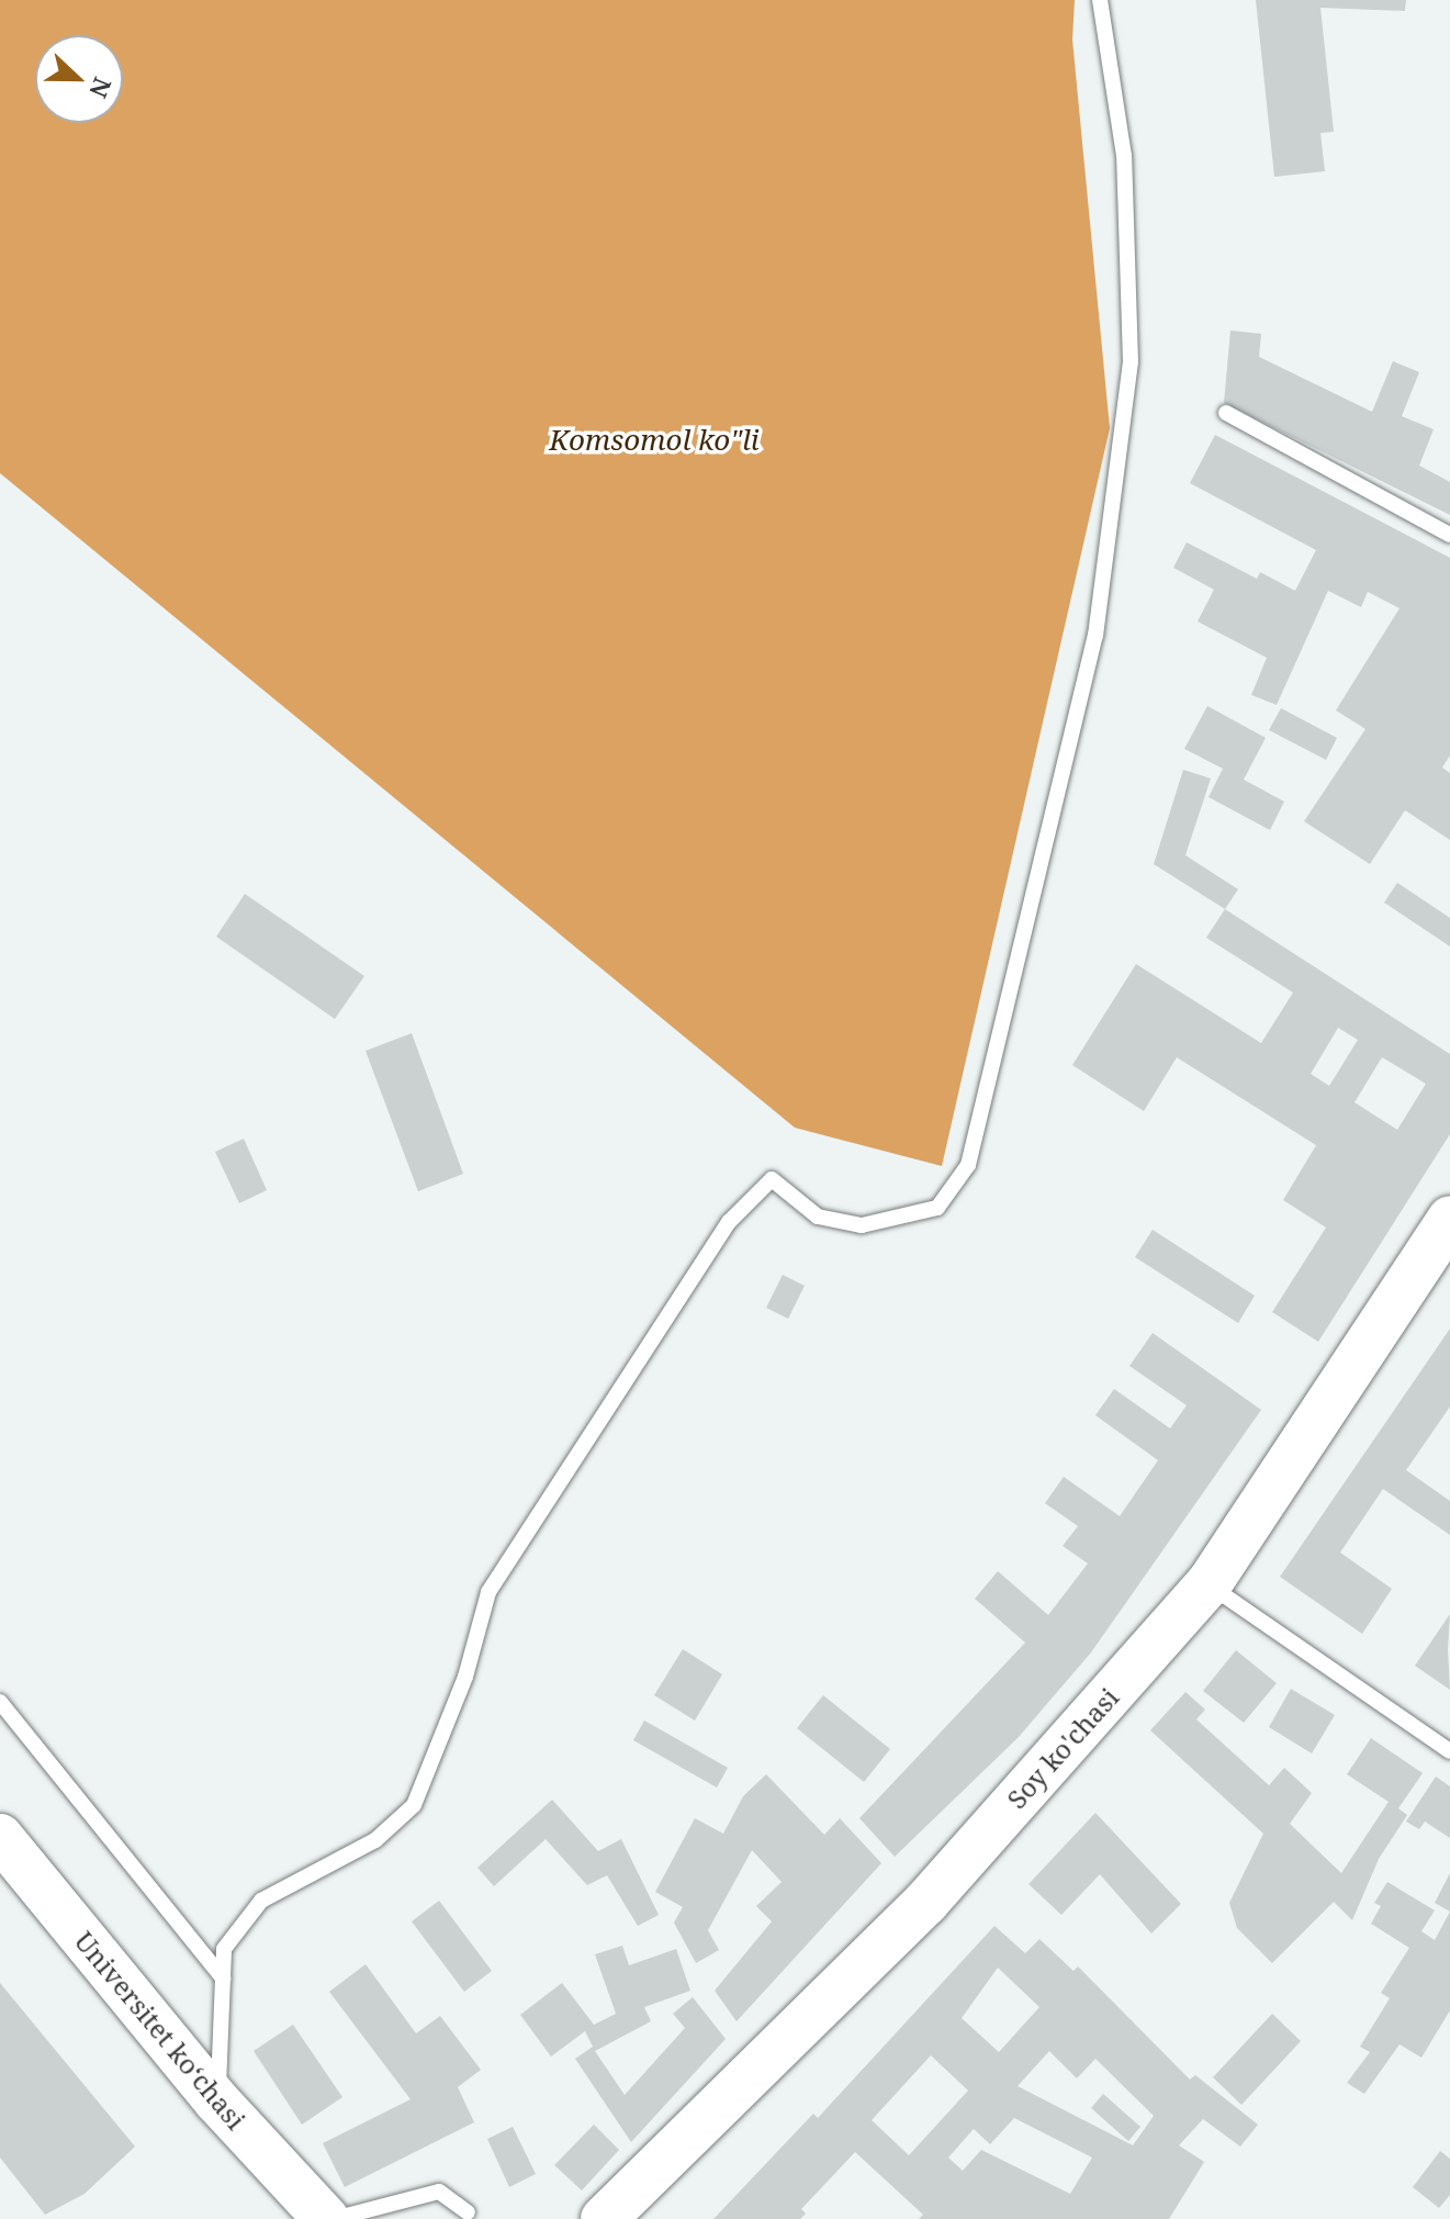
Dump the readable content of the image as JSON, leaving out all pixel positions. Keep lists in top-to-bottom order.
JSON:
{
  "streets": {
    "main road": ["Soy ko'chasi", "Universitet kо‘chasi"]
  },
  "water": ["Komsomol ko\"li"],
  "north": "right"
}
